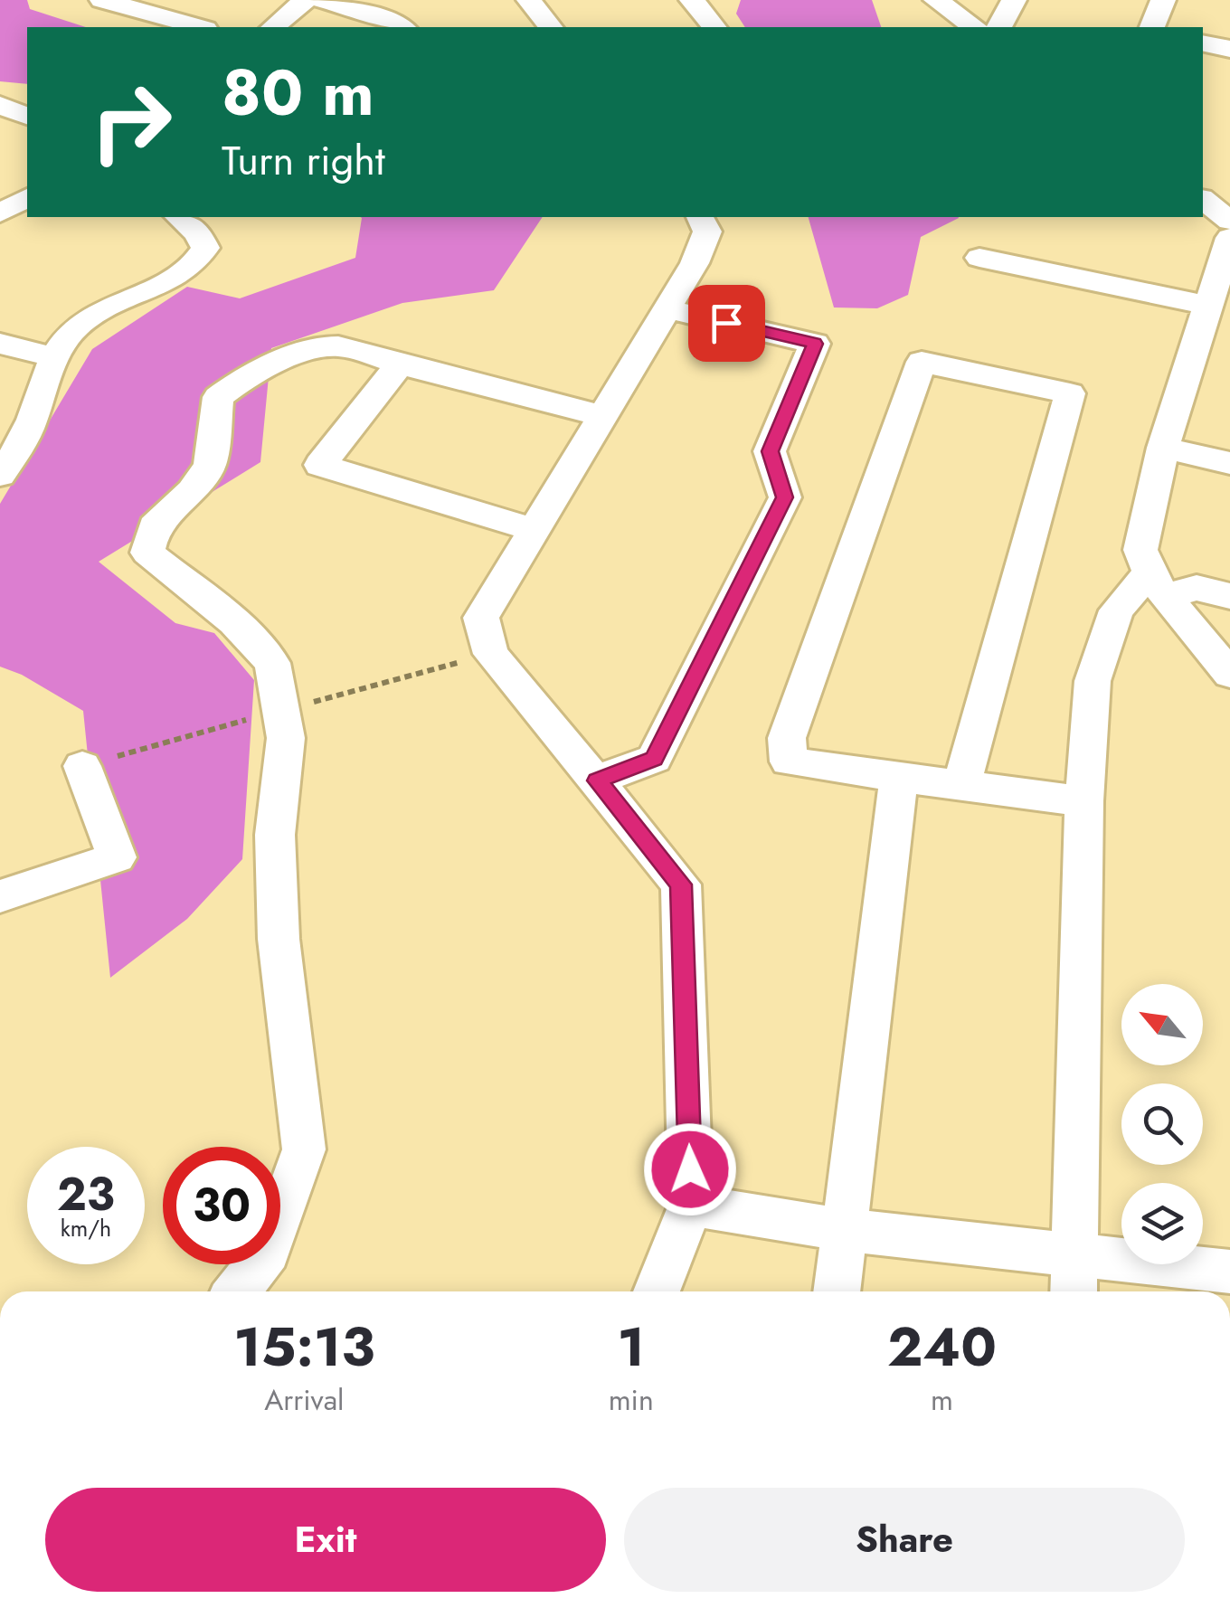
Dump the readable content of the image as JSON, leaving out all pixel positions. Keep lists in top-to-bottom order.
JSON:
{
  "north": "top left",
  "page": {
    "turn": ["80 m", "Turn right"],
    "speed": "23 km/h",
    "limit": "30",
    "eta": [
      "15:13",
      "Arrival",
      "1",
      "min",
      "240",
      "m"
    ],
    "buttons": ["Exit", "Share"]
  }
}
